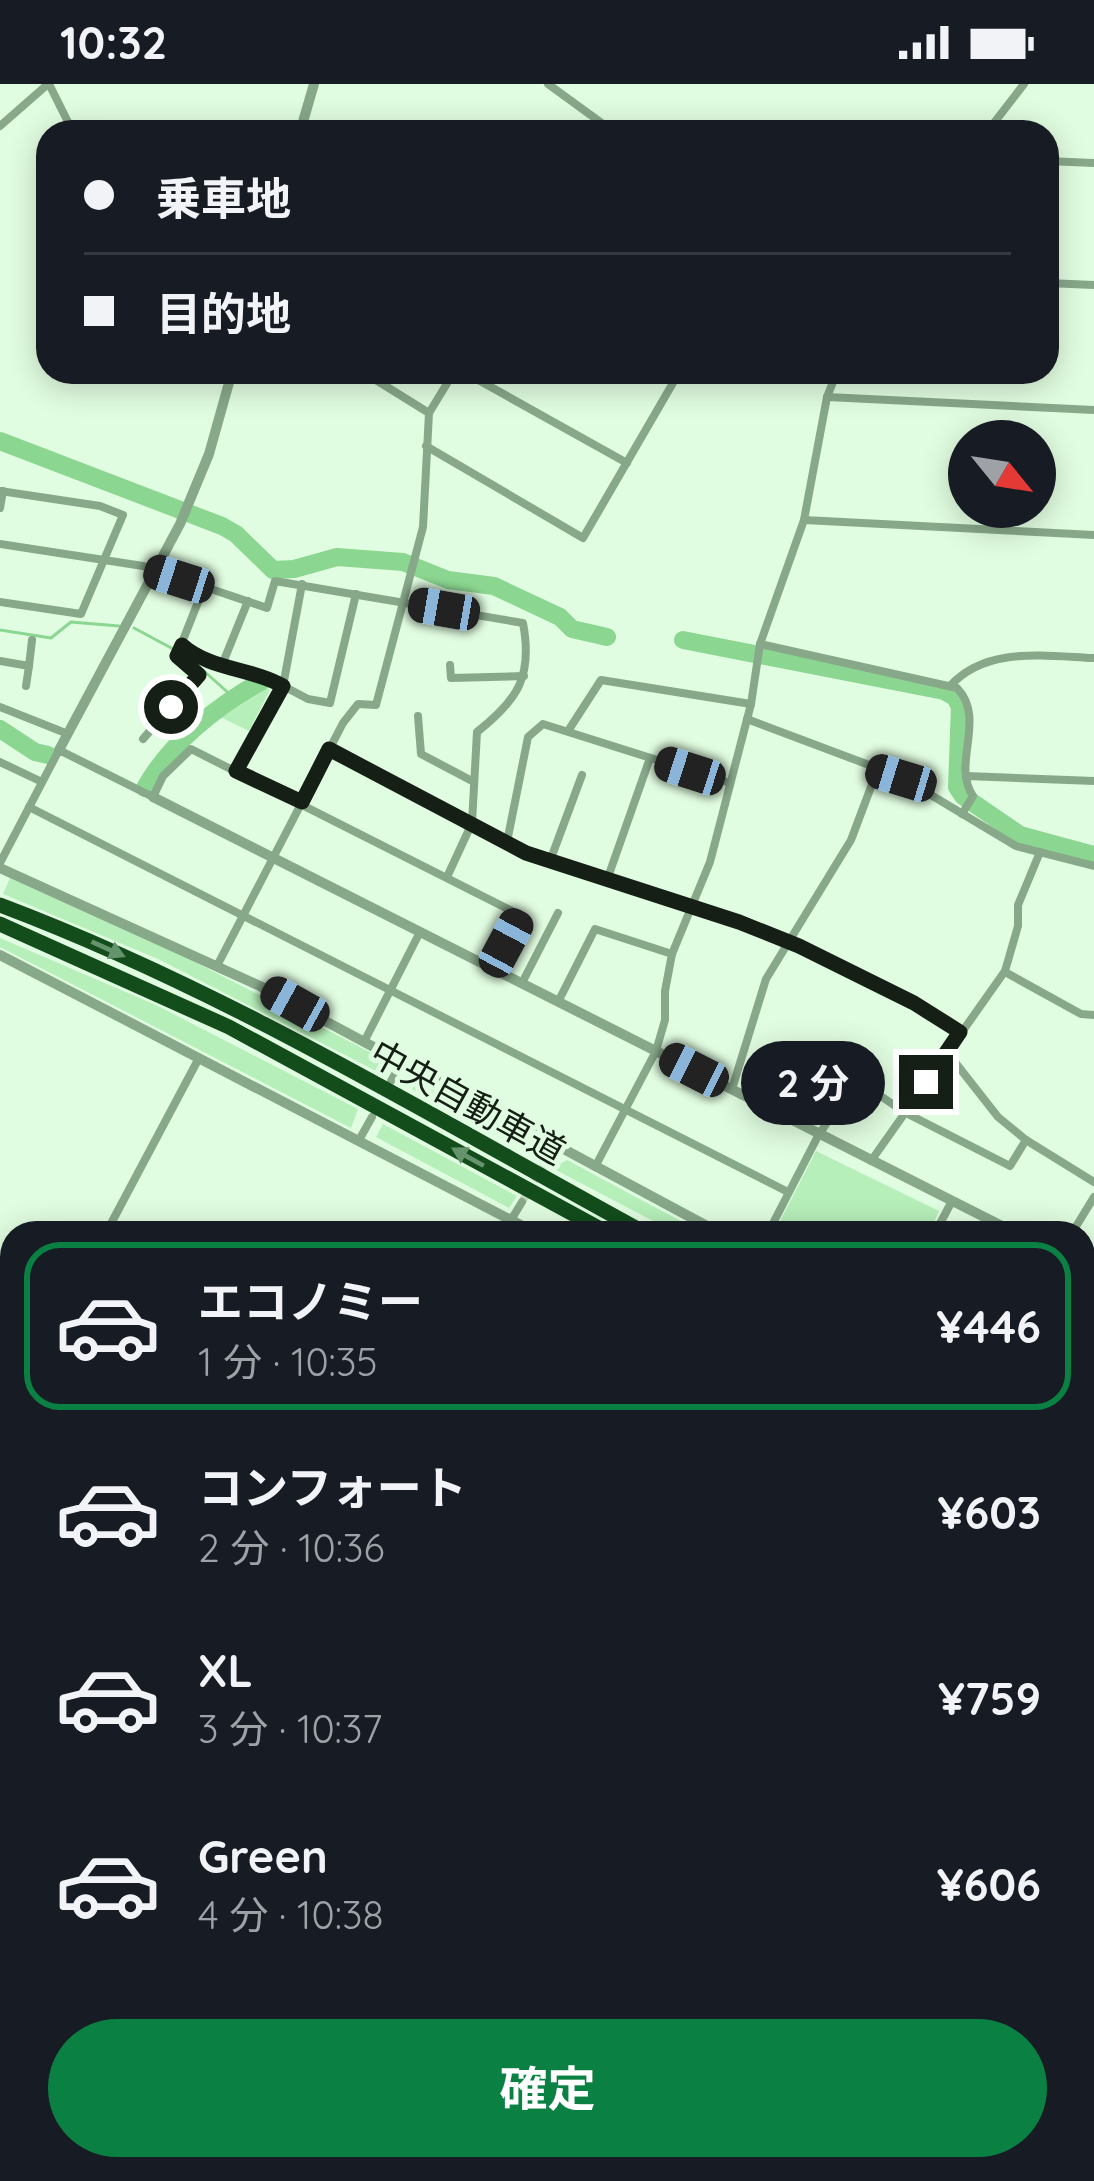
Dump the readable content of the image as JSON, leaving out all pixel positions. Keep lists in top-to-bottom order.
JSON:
{
  "streets": {
    "highway": ["中央自動車道"]
  },
  "north": "bottom right",
  "page": {
    "status": "10:32",
    "banner": ["乗車地", "目的地"],
    "bubble": "2 分",
    "list": [
      {
        "name": "エコノミー",
        "note": "1 分 · 10:35",
        "value": "¥446"
      },
      {
        "name": "コンフォート",
        "note": "2 分 · 10:36",
        "value": "¥603"
      },
      {
        "name": "XL",
        "note": "3 分 · 10:37",
        "value": "¥759"
      },
      {
        "name": "Green",
        "note": "4 分 · 10:38",
        "value": "¥606"
      }
    ],
    "buttons": "確定"
  }
}
